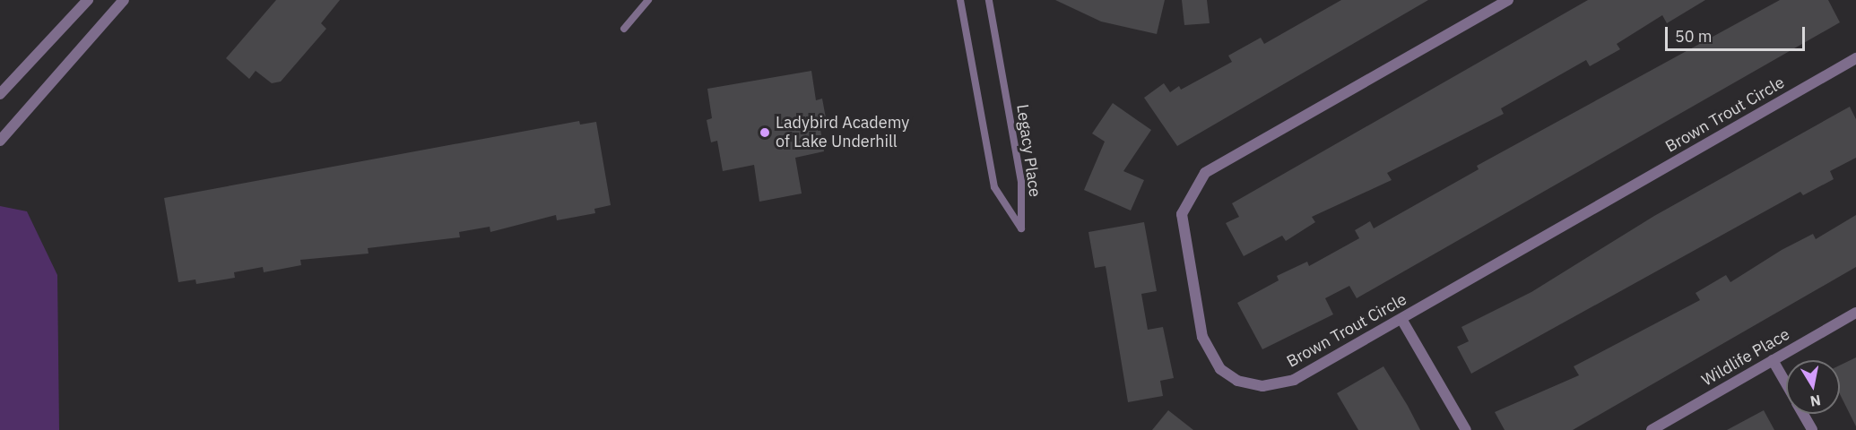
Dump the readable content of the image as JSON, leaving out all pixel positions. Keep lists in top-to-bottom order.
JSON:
{
  "streets": {
    "street": ["Brown Trout Circle", "Wildlife Place"],
    "lane": ["Legacy Place"]
  },
  "places": ["Ladybird Academy of Lake Underhill"],
  "scale_bar": "50 m",
  "north": "bottom"
}
